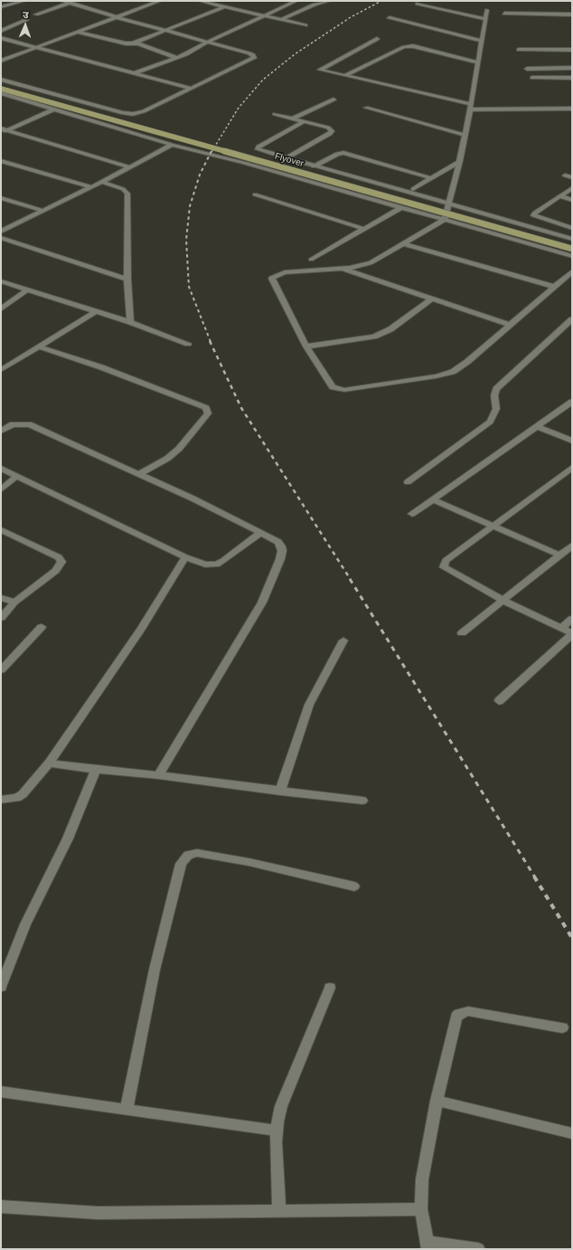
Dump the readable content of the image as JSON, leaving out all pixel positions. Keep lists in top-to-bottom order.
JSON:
{
  "streets": {
    "main road": ["Flyover"]
  },
  "north": "top"
}
